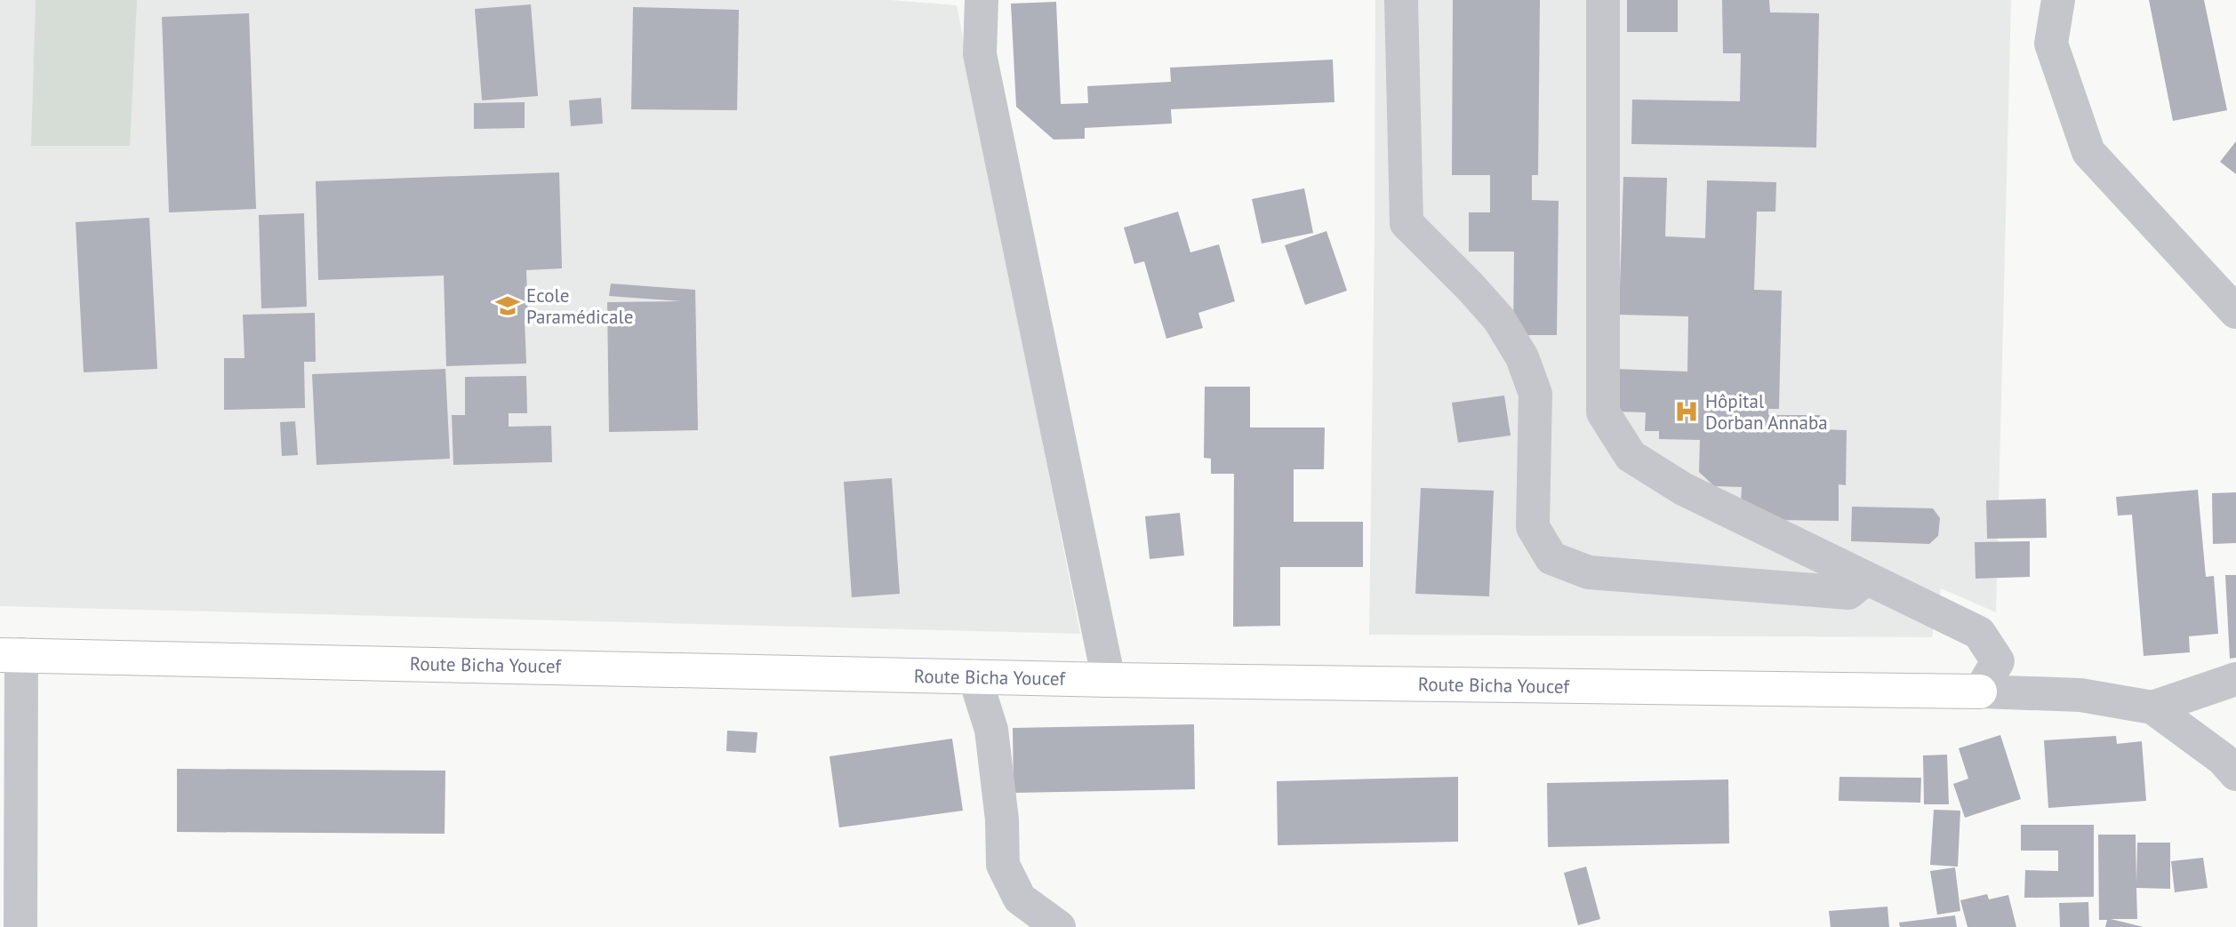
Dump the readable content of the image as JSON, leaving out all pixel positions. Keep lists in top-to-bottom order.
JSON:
{
  "streets": {
    "main road": ["Route Bicha Youcef"]
  },
  "places": {
    "school or university": ["Ecole Paramédicale"],
    "hospital": ["Hôpital Dorban Annaba"]
  }
}
